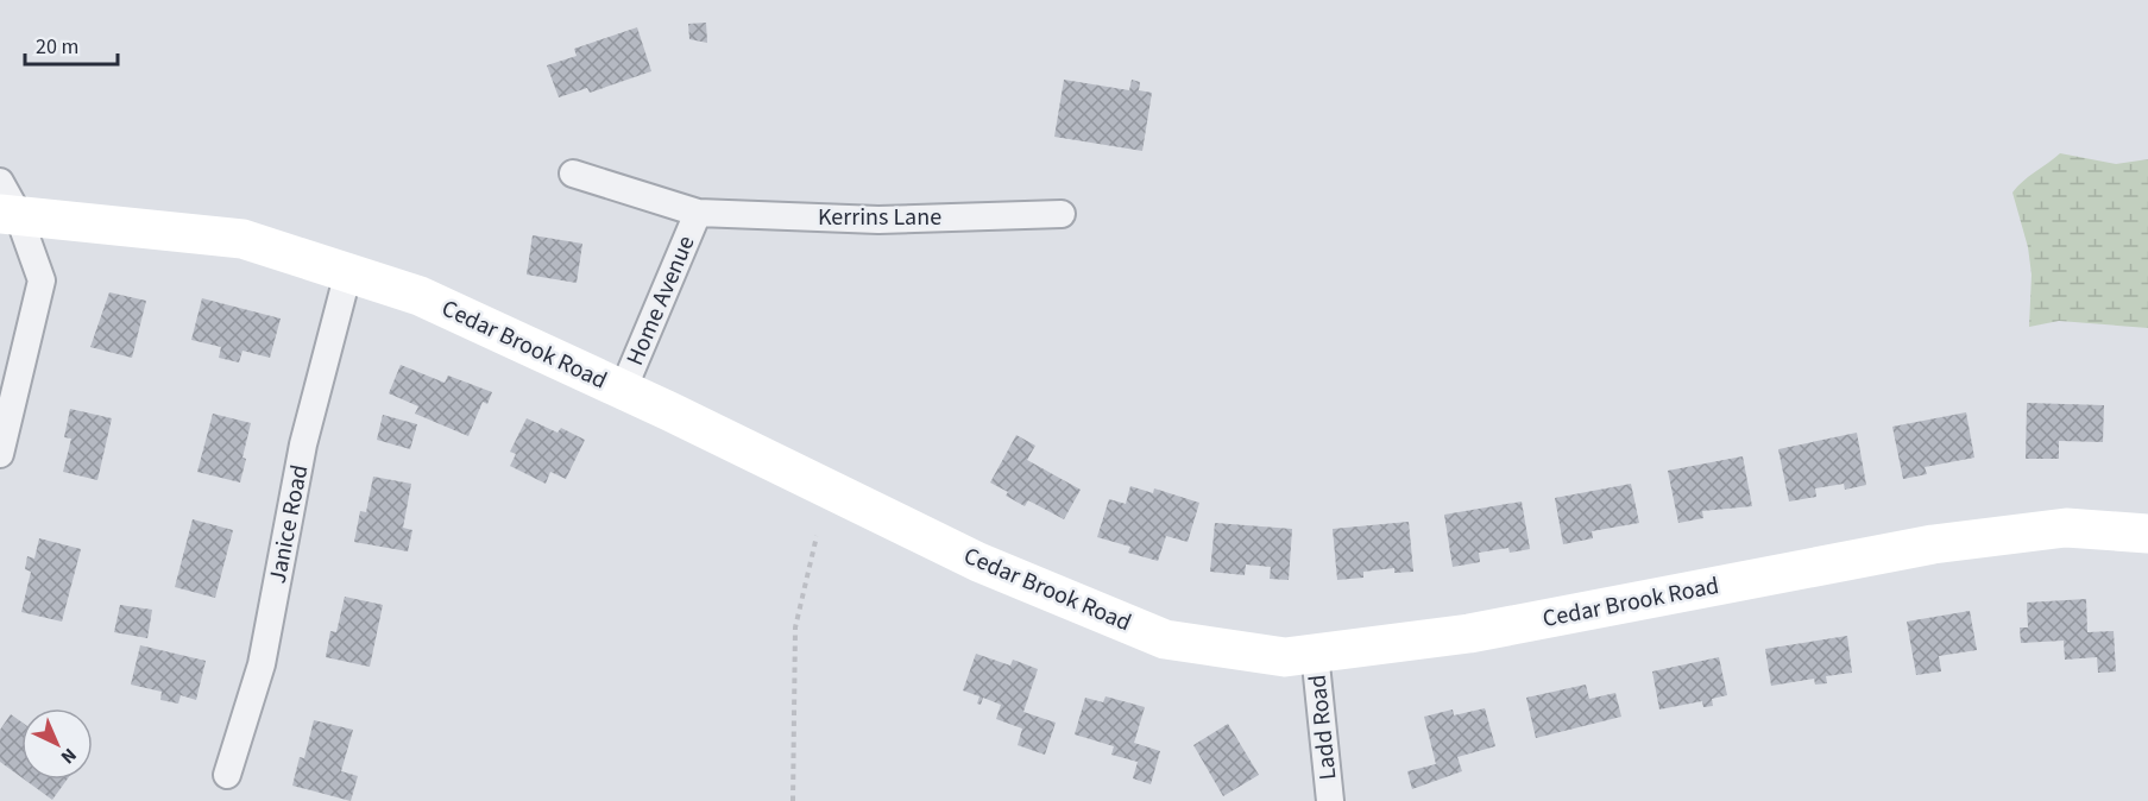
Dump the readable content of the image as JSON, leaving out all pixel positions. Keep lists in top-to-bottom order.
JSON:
{
  "streets": {
    "street": [
      "Kerrins Lane",
      "Home Avenue",
      "Cedar Brook Road",
      "Janice Road",
      "Ladd Road"
    ]
  },
  "crossings": [
    ["Kerrins Lane", "Home Avenue"],
    ["Home Avenue", "Cedar Brook Road"],
    ["Cedar Brook Road", "Janice Road"],
    ["Cedar Brook Road", "Ladd Road"]
  ],
  "scale_bar": "20 m",
  "north": "bottom right"
}
